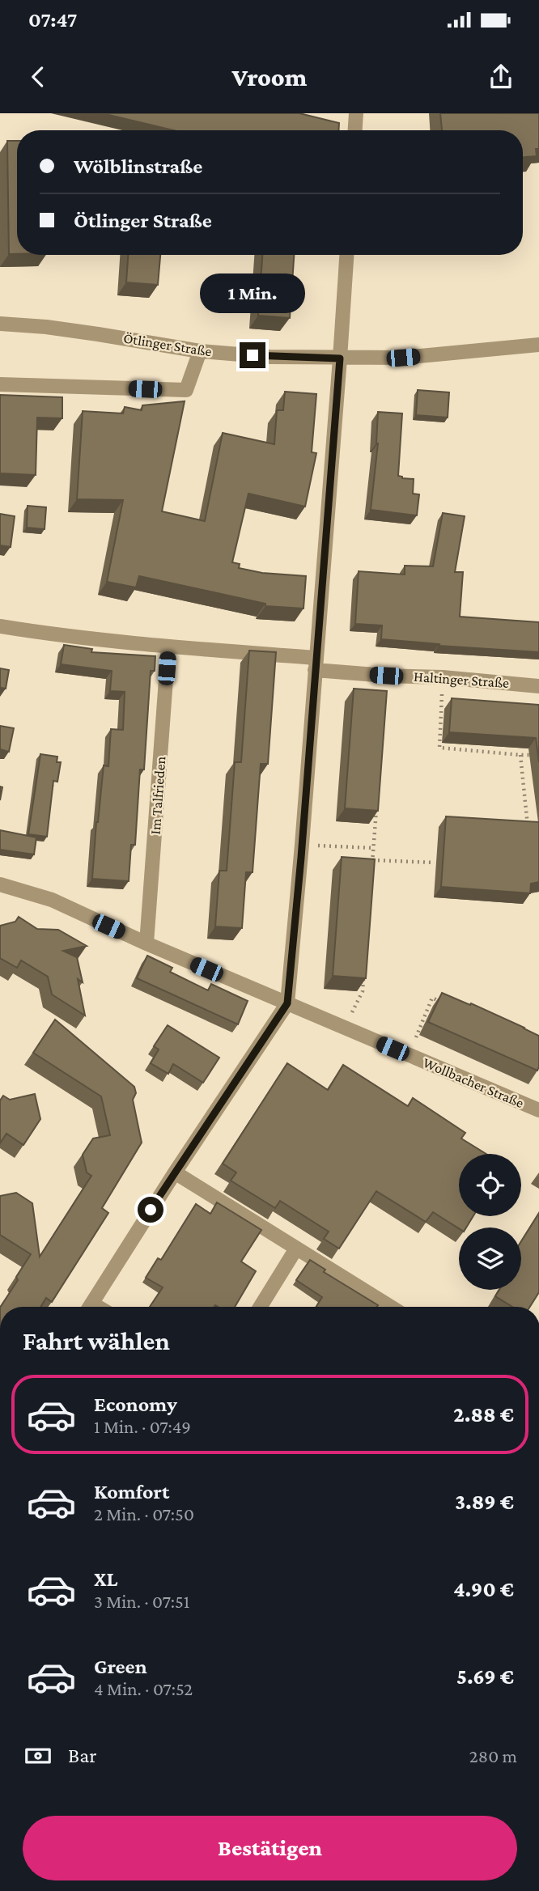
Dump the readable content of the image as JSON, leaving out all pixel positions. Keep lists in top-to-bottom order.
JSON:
{
  "streets": {
    "street": [
      "Ötlinger Straße",
      "Haltinger Straße",
      "Im Talfrieden",
      "Wollbacher Straße"
    ]
  },
  "crossings": [
    ["Haltinger Straße", "Im Talfrieden"],
    ["Im Talfrieden", "Wollbacher Straße"]
  ],
  "page": {
    "status": "07:47",
    "header": "Vroom",
    "banner": ["Wölblinstraße", "Ötlinger Straße"],
    "bubble": "1 Min.",
    "heading": "Fahrt wählen",
    "list": [
      {
        "name": "Economy",
        "note": "1 Min. · 07:49",
        "value": "2.88 €"
      },
      {
        "name": "Komfort",
        "note": "2 Min. · 07:50",
        "value": "3.89 €"
      },
      {
        "name": "XL",
        "note": "3 Min. · 07:51",
        "value": "4.90 €"
      },
      {
        "name": "Green",
        "note": "4 Min. · 07:52",
        "value": "5.69 €"
      }
    ],
    "pay": ["Bar", "280 m"],
    "buttons": "Bestätigen"
  }
}
